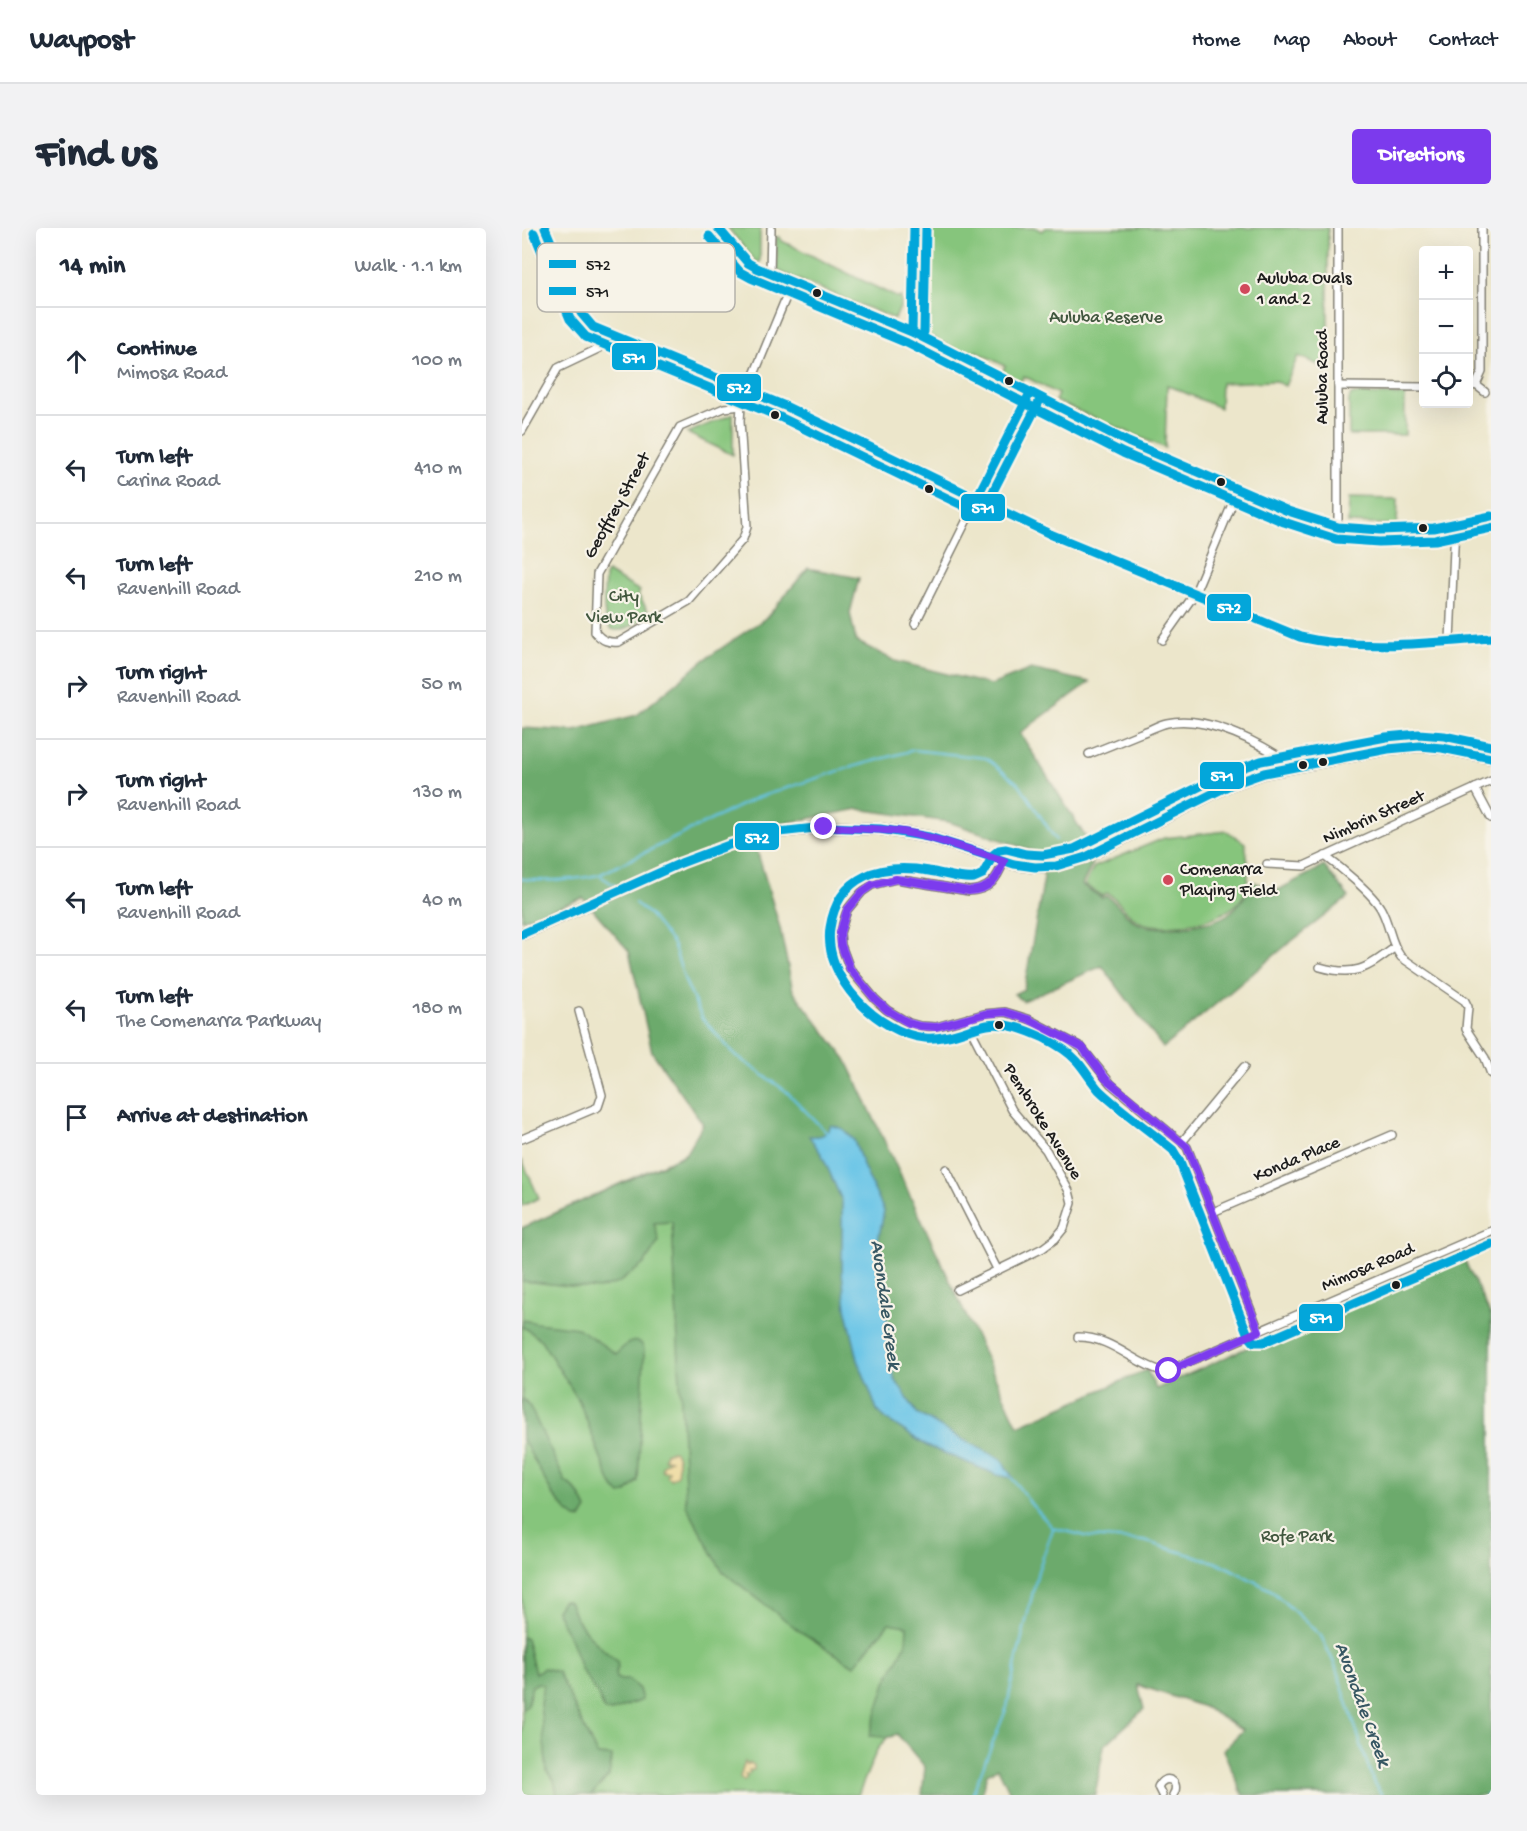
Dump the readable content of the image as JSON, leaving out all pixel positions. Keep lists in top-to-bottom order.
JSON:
{
  "streets": {
    "street": [
      "Auluba Road",
      "Geoffrey Street",
      "Nimbrin Street",
      "Pembroke Avenue",
      "Konda Place",
      "Mimosa Road"
    ]
  },
  "water": ["Avondale Creek"],
  "parks": ["Auluba Reserve", "City View Park", "Rofe Park"],
  "places": ["Auluba Ovals 1 and 2", "Comenarra Playing Field"],
  "lines": ["transit line 572", "transit line 571"],
  "legend": ["572", "571"],
  "page": {
    "header": "Waypost",
    "nav": [
      "Home",
      "Map",
      "About",
      "Contact"
    ],
    "buttons": "Directions",
    "title": "Find us",
    "heading": ["14 min", "Walk · 1.1 km"],
    "map_buttons": ["+", "−"],
    "list": [
      ["Continue", "Mimosa Road", "100 m"],
      ["Turn left", "Carina Road", "410 m"],
      ["Turn left", "Ravenhill Road", "210 m"],
      ["Turn right", "Ravenhill Road", "50 m"],
      ["Turn right", "Ravenhill Road", "130 m"],
      ["Turn left", "Ravenhill Road", "40 m"],
      ["Turn left", "The Comenarra Parkway", "180 m"],
      "Arrive at destination"
    ]
  }
}
